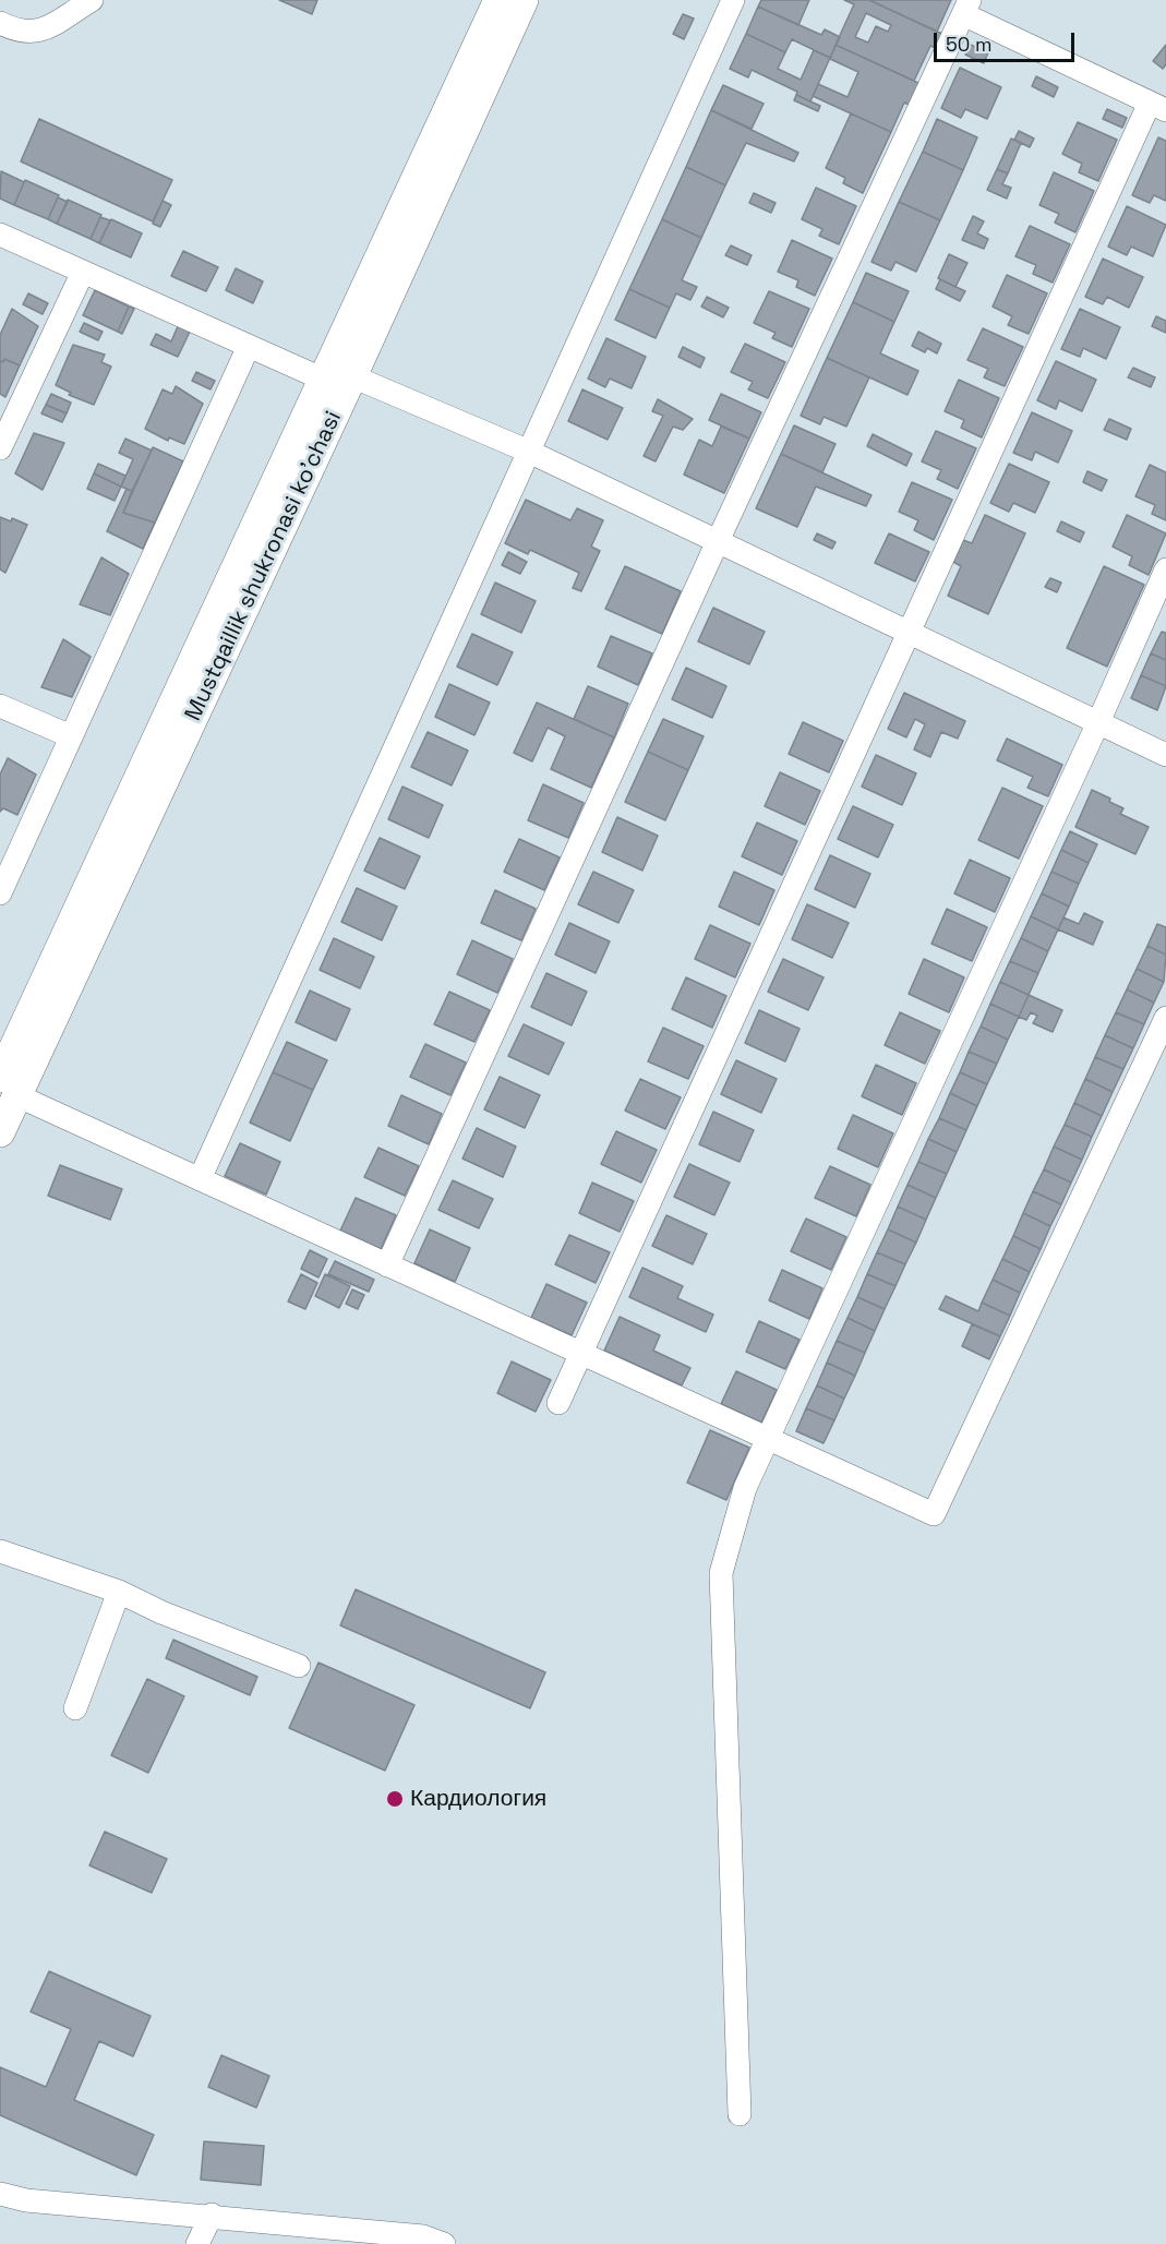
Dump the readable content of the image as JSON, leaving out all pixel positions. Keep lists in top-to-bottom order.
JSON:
{
  "streets": {
    "main road": ["Mustqaillik shukronasi ko'chasi"]
  },
  "places": ["Кардиология"],
  "scale_bar": "50 m"
}
